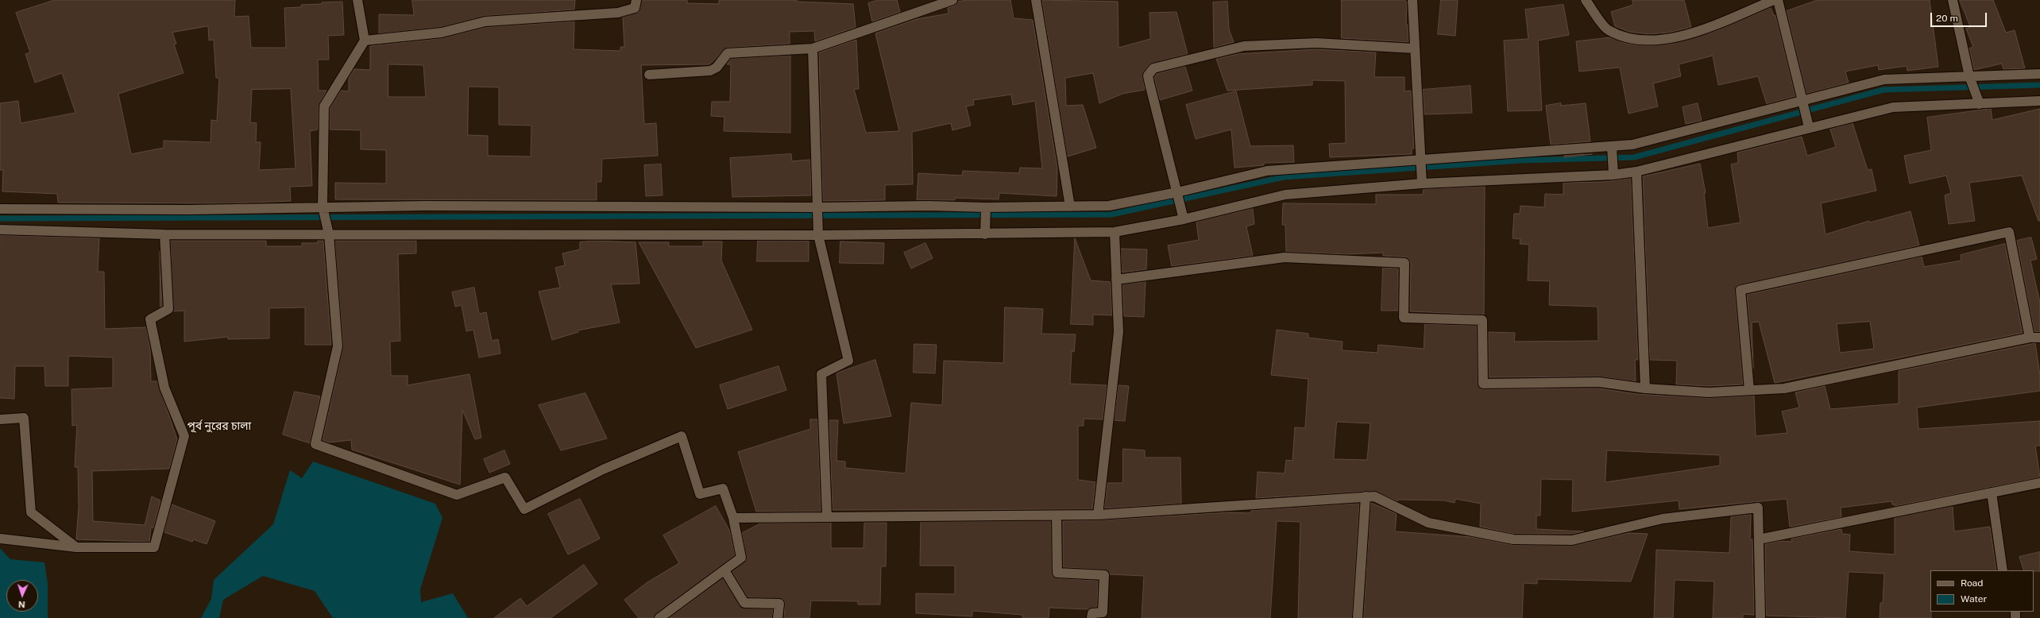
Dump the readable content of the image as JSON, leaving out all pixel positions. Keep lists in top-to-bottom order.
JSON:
{
  "districts": ["পূর্ব নুরের চালা"],
  "legend": ["Road", "Water"],
  "scale_bar": "20 m",
  "north": "bottom"
}
